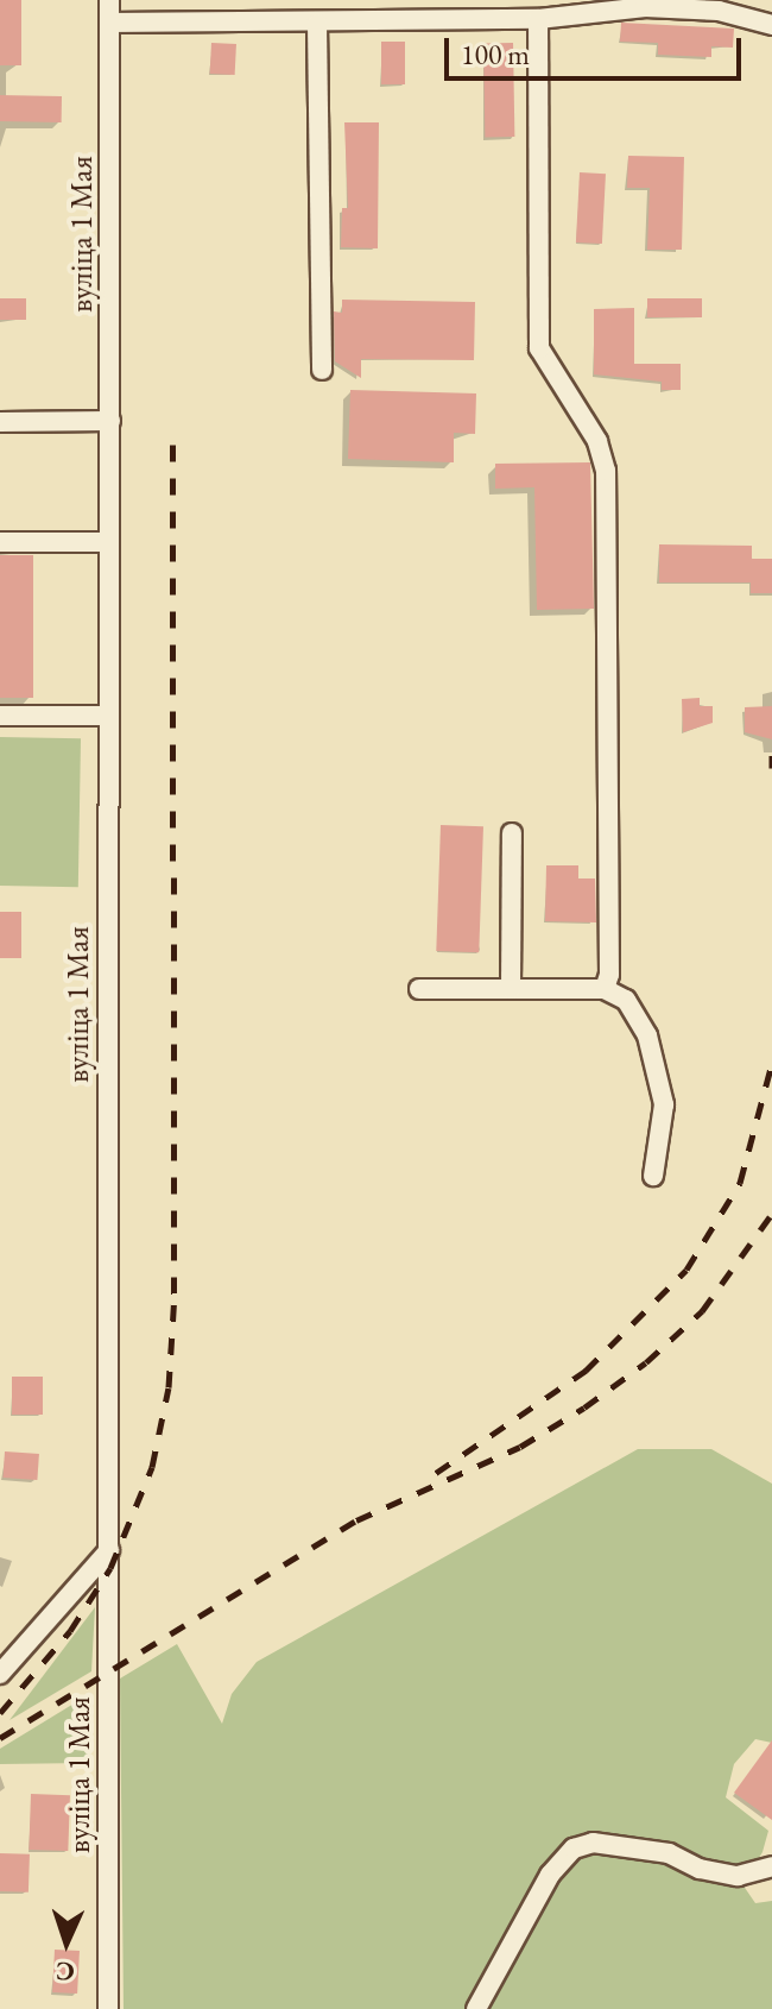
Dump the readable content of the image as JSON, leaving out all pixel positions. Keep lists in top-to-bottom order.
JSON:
{
  "streets": {
    "street": ["вуліца 1 Мая"]
  },
  "scale_bar": "100 m",
  "north": "bottom"
}
